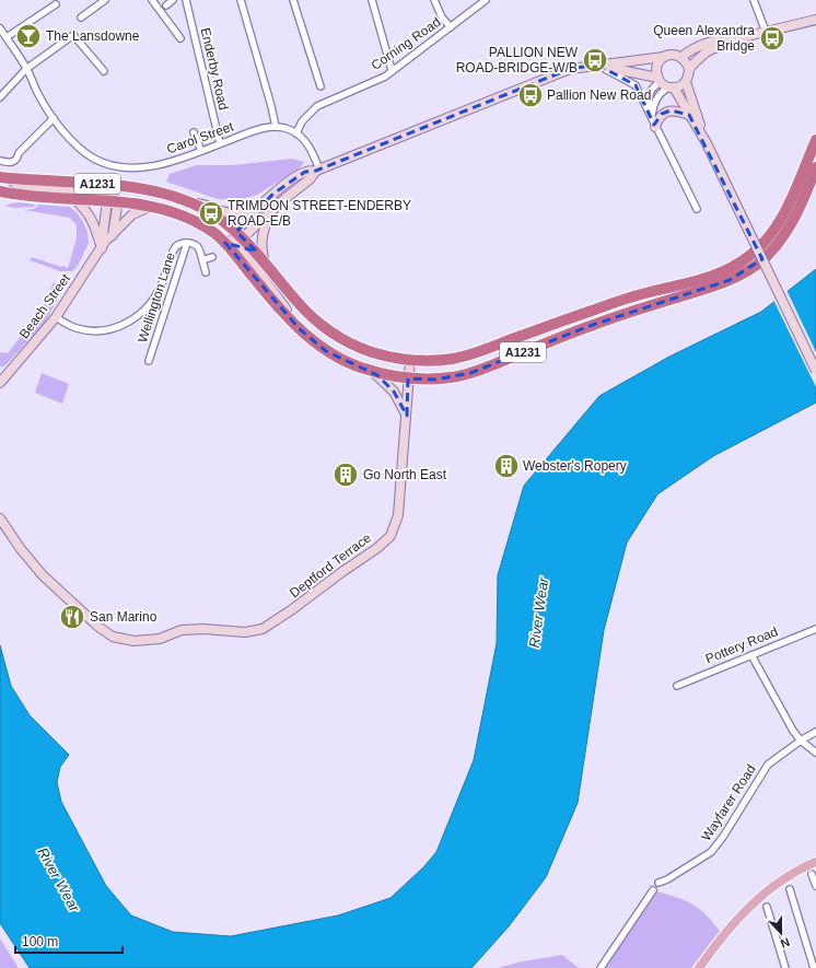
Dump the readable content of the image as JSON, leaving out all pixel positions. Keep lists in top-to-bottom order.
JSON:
{
  "streets": {
    "highway": ["A1231"],
    "street": [
      "Corning Road",
      "Enderby Road",
      "Carol Street",
      "Wellington Lane",
      "Beach Street",
      "Deptford Terrace",
      "Pottery Road",
      "Wayfarer Road"
    ]
  },
  "crossings": [
    ["Corning Road", "Carol Street"],
    ["Enderby Road", "Carol Street"],
    ["A1231", "Beach Street"],
    ["A1231", "Deptford Terrace"]
  ],
  "water": ["River Wear"],
  "places": {
    "bar": ["The Lansdowne"],
    "bus stop": [
      "Queen Alexandra Bridge",
      "PALLION NEW ROAD-BRIDGE-W/B",
      "Pallion New Road",
      "TRIMDON STREET-ENDERBY ROAD-E/B"
    ],
    "building": ["Webster's Ropery", "Go North East"],
    "restaurant": ["San Marino"]
  },
  "scale_bar": "100 m",
  "north": "bottom"
}
